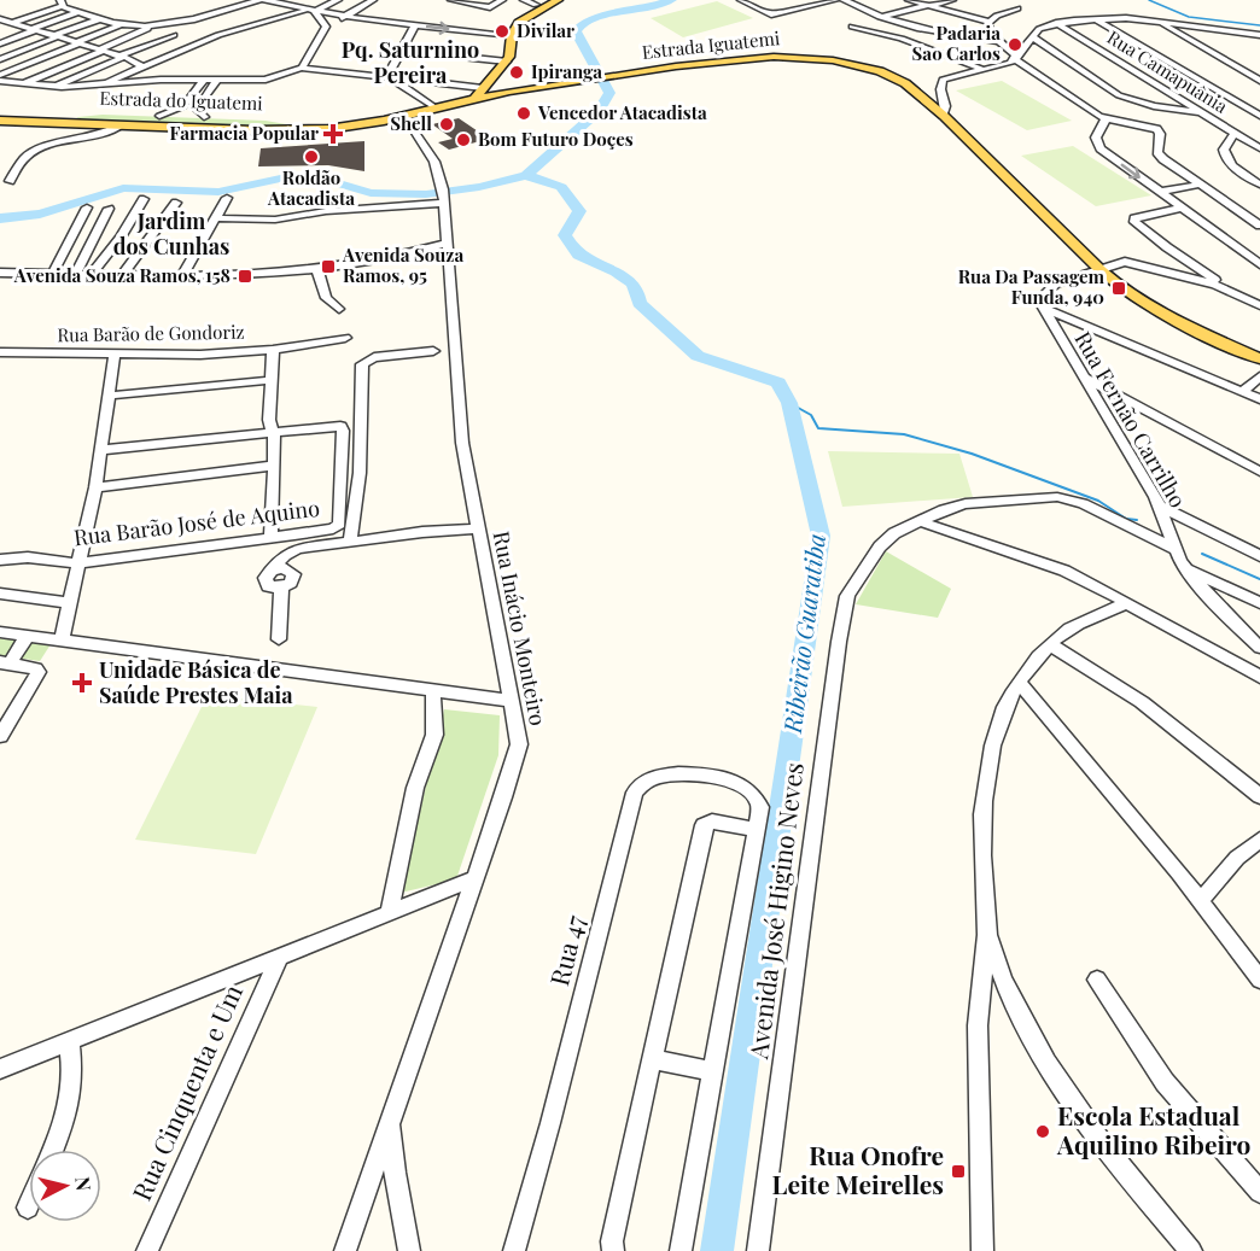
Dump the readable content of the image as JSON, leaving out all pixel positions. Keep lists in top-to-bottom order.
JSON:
{
  "streets": {
    "main road": ["Estrada Iguatemi", "Estrada do Iguatemi"],
    "street": [
      "Rua Camapuânia",
      "Rua Barão de Gondoriz",
      "Rua Fernão Carrilho",
      "Rua Barão José de Aquino",
      "Rua Inácio Monteiro",
      "Avenida José Higino Neves",
      "Rua 47",
      "Rua Cinquenta e Um"
    ]
  },
  "crossings": [
    ["Estrada Iguatemi", "Estrada do Iguatemi"],
    ["Estrada do Iguatemi", "Rua Inácio Monteiro"],
    ["Rua Fernão Carrilho", "Avenida José Higino Neves"],
    ["Avenida José Higino Neves", "Rua 47"]
  ],
  "districts": ["Pq. Saturnino Pereira", "Jardim dos Cunhas"],
  "water": ["Ribeirão Guaratiba"],
  "places": {
    "other": [
      "Divilar",
      "Padaria Sao Carlos",
      "Ipiranga",
      "Vencedor Atacadista",
      "Shell",
      "Bom Futuro Doçes",
      "Roldão Atacadista",
      "Escola Estadual Aquilino Ribeiro"
    ],
    "health": ["Farmacia Popular", "Unidade Básica de Saúde Prestes Maia"],
    "transit": [
      "Avenida Souza Ramos, 95",
      "Avenida Souza Ramos, 158",
      "Rua Da Passagem Funda, 940",
      "Rua Onofre Leite Meirelles"
    ]
  },
  "north": "right"
}
